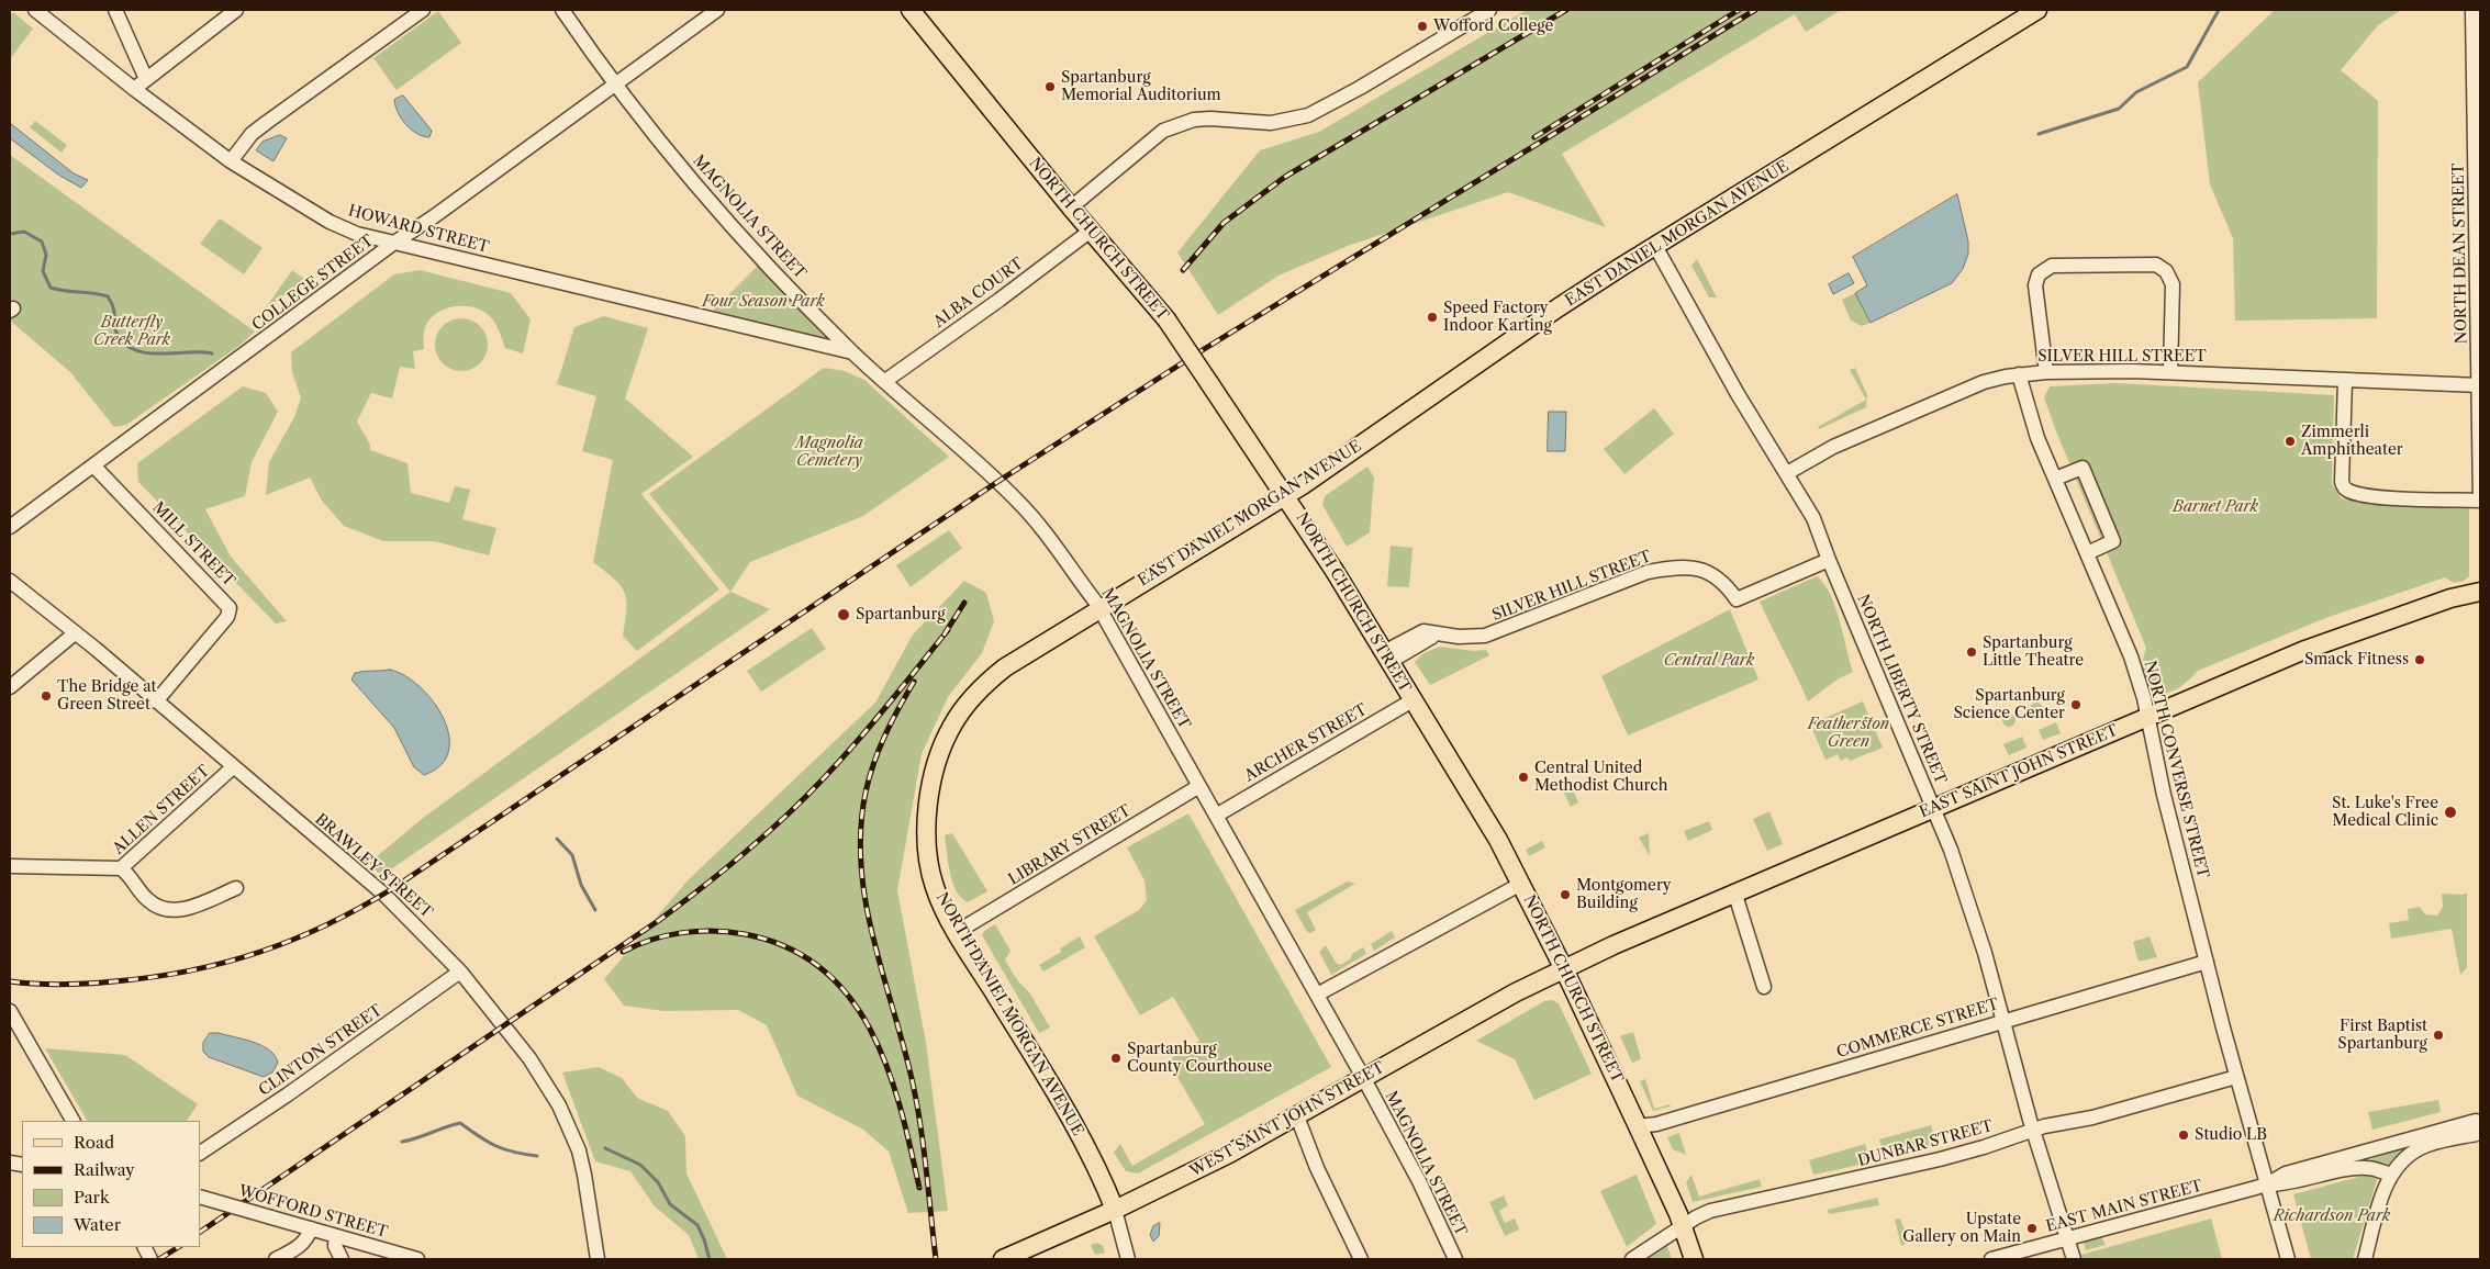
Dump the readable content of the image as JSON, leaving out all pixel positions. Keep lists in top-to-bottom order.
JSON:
{
  "streets": {
    "main road": [
      "EAST DANIEL MORGAN AVENUE",
      "NORTH CHURCH STREET",
      "EAST SAINT JOHN STREET",
      "NORTH DANIEL MORGAN AVENUE",
      "WEST SAINT JOHN STREET"
    ],
    "street": [
      "MAGNOLIA STREET",
      "HOWARD STREET",
      "NORTH DEAN STREET",
      "COLLEGE STREET",
      "ALBA COURT",
      "SILVER HILL STREET",
      "MILL STREET",
      "NORTH LIBERTY STREET",
      "ARCHER STREET",
      "NORTH CONVERSE STREET",
      "ALLEN STREET",
      "LIBRARY STREET",
      "BRAWLEY STREET",
      "COMMERCE STREET",
      "CLINTON STREET",
      "DUNBAR STREET",
      "EAST MAIN STREET",
      "WOFFORD STREET"
    ]
  },
  "crossings": [
    ["MAGNOLIA STREET", "HOWARD STREET"],
    ["MAGNOLIA STREET", "EAST DANIEL MORGAN AVENUE"],
    ["MAGNOLIA STREET", "COLLEGE STREET"],
    ["MAGNOLIA STREET", "ALBA COURT"],
    ["MAGNOLIA STREET", "ARCHER STREET"],
    ["MAGNOLIA STREET", "LIBRARY STREET"],
    ["MAGNOLIA STREET", "NORTH DANIEL MORGAN AVENUE"],
    ["MAGNOLIA STREET", "WEST SAINT JOHN STREET"],
    ["HOWARD STREET", "COLLEGE STREET"],
    ["EAST DANIEL MORGAN AVENUE", "NORTH CHURCH STREET"],
    ["EAST DANIEL MORGAN AVENUE", "NORTH LIBERTY STREET"],
    ["EAST DANIEL MORGAN AVENUE", "NORTH DANIEL MORGAN AVENUE"],
    ["NORTH CHURCH STREET", "ALBA COURT"],
    ["NORTH CHURCH STREET", "SILVER HILL STREET"],
    ["NORTH CHURCH STREET", "ARCHER STREET"],
    ["NORTH CHURCH STREET", "EAST SAINT JOHN STREET"],
    ["NORTH CHURCH STREET", "COMMERCE STREET"],
    ["NORTH CHURCH STREET", "WEST SAINT JOHN STREET"],
    ["NORTH CHURCH STREET", "DUNBAR STREET"],
    ["NORTH DEAN STREET", "SILVER HILL STREET"],
    ["COLLEGE STREET", "MILL STREET"],
    ["SILVER HILL STREET", "NORTH LIBERTY STREET"],
    ["SILVER HILL STREET", "NORTH CONVERSE STREET"],
    ["MILL STREET", "BRAWLEY STREET"],
    ["NORTH LIBERTY STREET", "EAST SAINT JOHN STREET"],
    ["NORTH LIBERTY STREET", "COMMERCE STREET"],
    ["NORTH LIBERTY STREET", "DUNBAR STREET"],
    ["NORTH LIBERTY STREET", "EAST MAIN STREET"],
    ["NORTH CONVERSE STREET", "EAST SAINT JOHN STREET"],
    ["NORTH CONVERSE STREET", "COMMERCE STREET"],
    ["NORTH CONVERSE STREET", "DUNBAR STREET"],
    ["NORTH CONVERSE STREET", "EAST MAIN STREET"],
    ["EAST SAINT JOHN STREET", "WEST SAINT JOHN STREET"],
    ["ALLEN STREET", "BRAWLEY STREET"],
    ["LIBRARY STREET", "NORTH DANIEL MORGAN AVENUE"],
    ["BRAWLEY STREET", "CLINTON STREET"],
    ["NORTH DANIEL MORGAN AVENUE", "WEST SAINT JOHN STREET"]
  ],
  "parks": [
    "Four Season Park",
    "Butterfly Creek Park",
    "Magnolia Cemetery",
    "Barnet Park",
    "Central Park",
    "Featherston Green",
    "Richardson Park"
  ],
  "places": [
    "Wofford College",
    "Spartanburg Memorial Auditorium",
    "Speed Factory Indoor Karting",
    "Zimmerli Amphitheater",
    "Spartanburg",
    "Spartanburg Little Theatre",
    "Smack Fitness",
    "The Bridge at Green Street",
    "Spartanburg Science Center",
    "Central United Methodist Church",
    "St. Luke's Free Medical Clinic",
    "Montgomery Building",
    "First Baptist Spartanburg",
    "Spartanburg County Courthouse",
    "Studio LB",
    "Upstate Gallery on Main"
  ],
  "legend": [
    "Road",
    "Railway",
    "Park",
    "Water"
  ]
}
